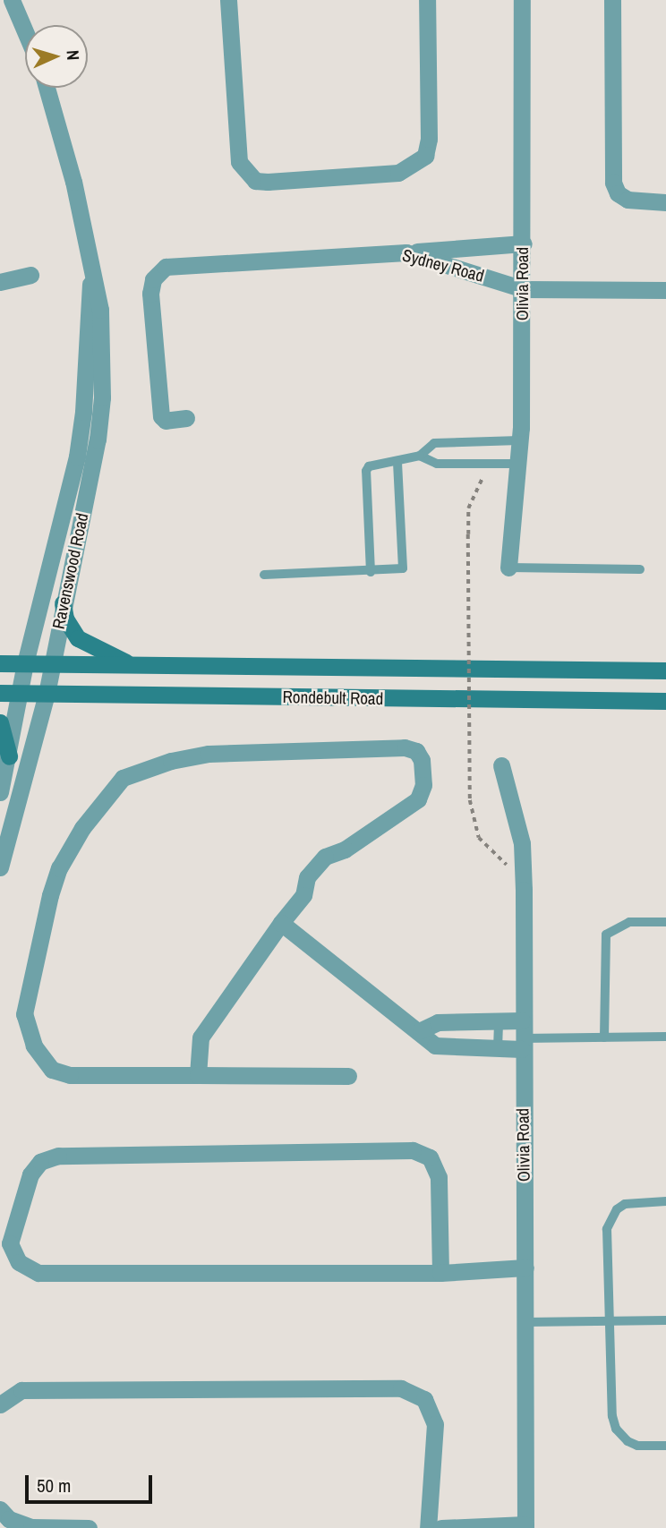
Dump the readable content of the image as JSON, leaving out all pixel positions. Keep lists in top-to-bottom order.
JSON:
{
  "streets": {
    "main road": ["Rondebult Road"],
    "street": ["Sydney Road", "Olivia Road", "Ravenswood Road"]
  },
  "crossings": [
    ["Sydney Road", "Olivia Road"],
    ["Ravenswood Road", "Rondebult Road"]
  ],
  "scale_bar": "50 m",
  "north": "right"
}
